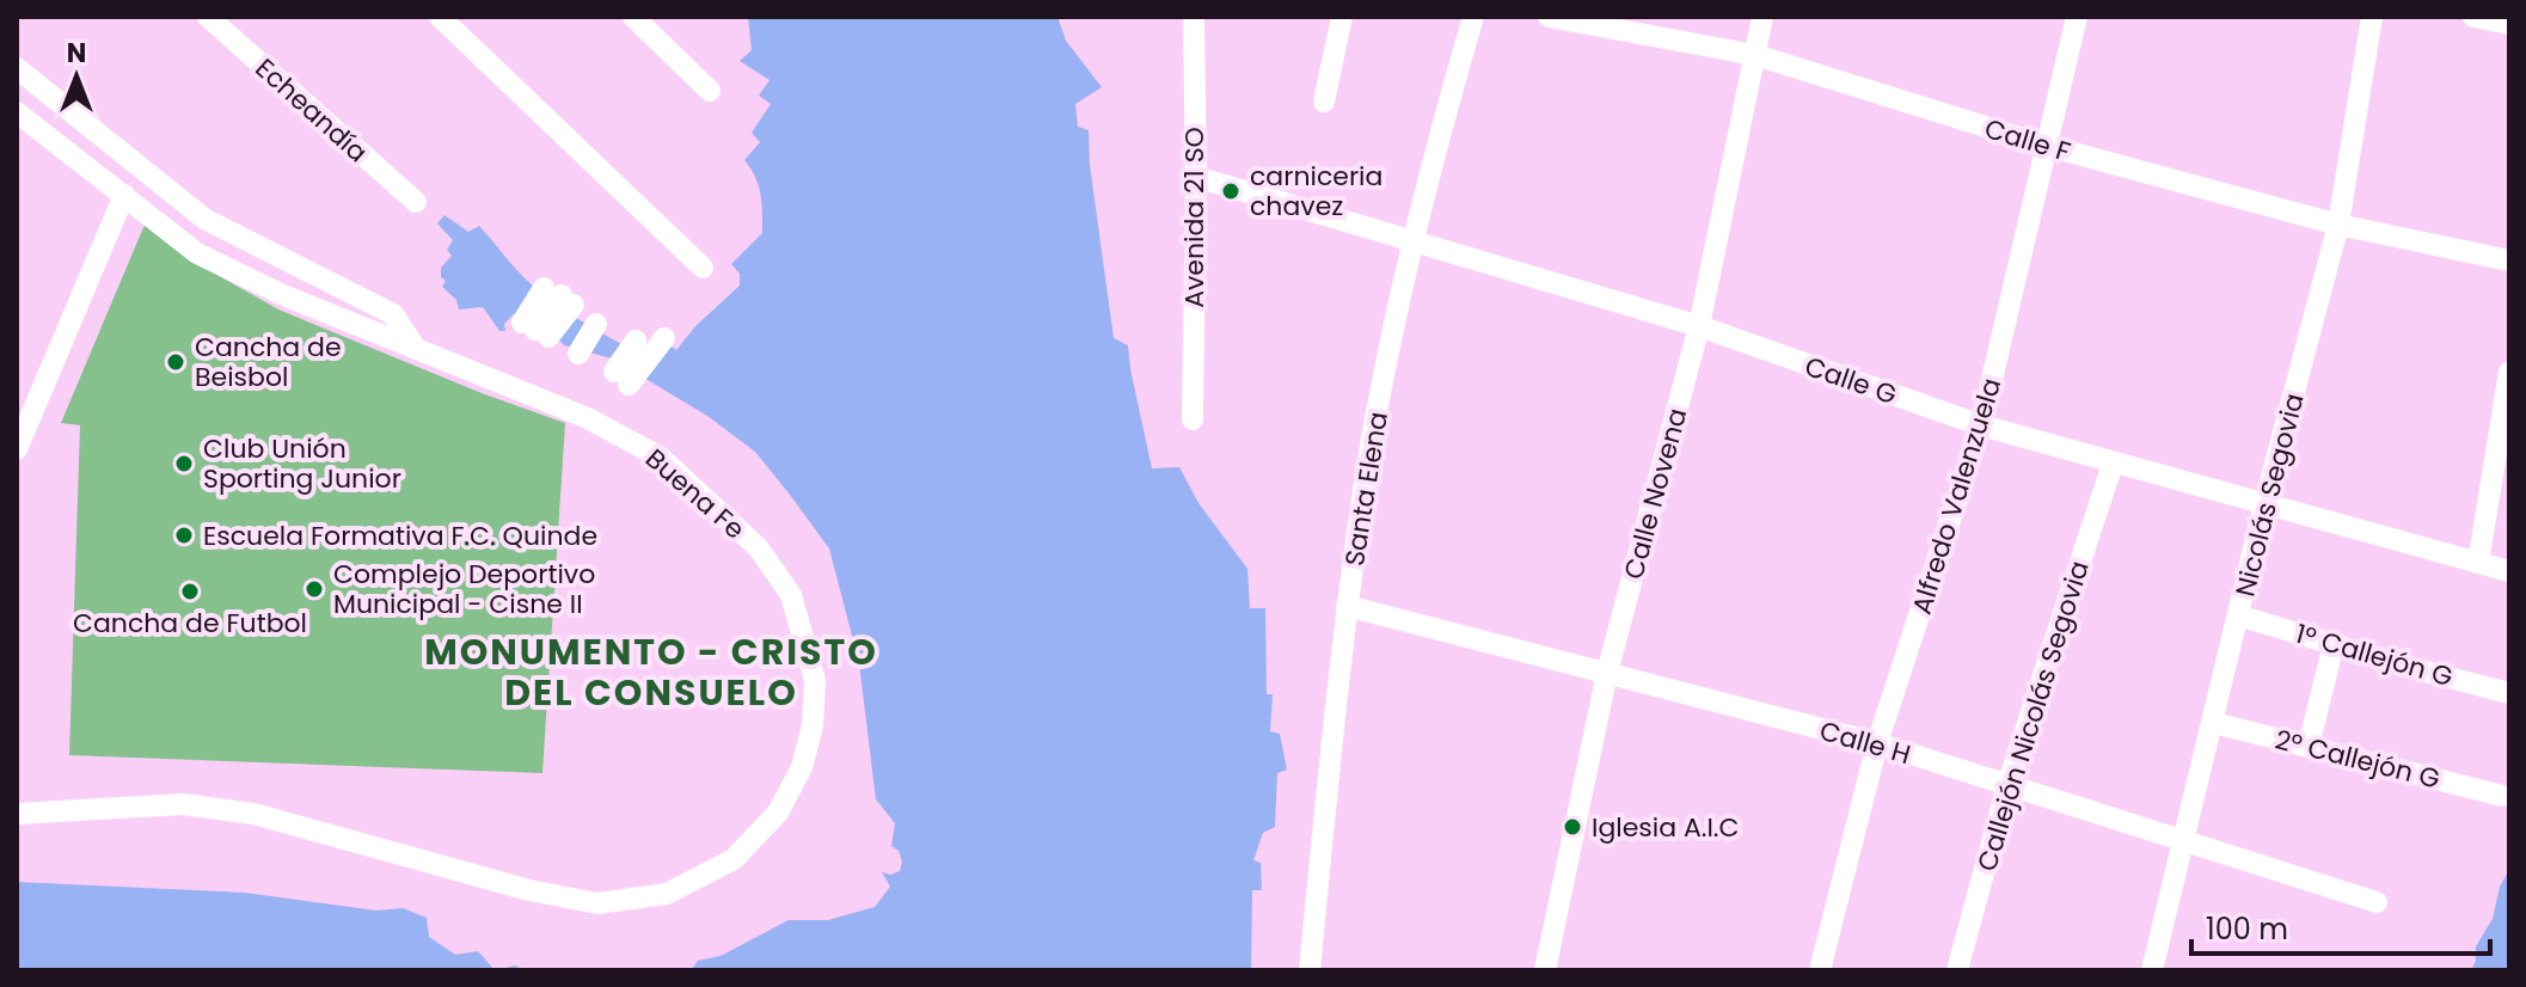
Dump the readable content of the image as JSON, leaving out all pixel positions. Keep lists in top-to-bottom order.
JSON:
{
  "streets": {
    "street": [
      "Echeandía",
      "Calle F",
      "Avenida 21 SO",
      "Calle G",
      "Santa Elena",
      "Buena Fe",
      "Calle Novena",
      "Nicolás Segovia",
      "Alfredo Valenzuela",
      "1º Callejón G",
      "Callejón Nicolás Segovia",
      "Calle H",
      "2º Callejón G"
    ]
  },
  "crossings": [
    ["Calle F", "Calle Novena"],
    ["Calle F", "Nicolás Segovia"],
    ["Calle F", "Alfredo Valenzuela"],
    ["Avenida 21 SO", "Calle G"],
    ["Calle G", "Santa Elena"],
    ["Calle G", "Calle Novena"],
    ["Calle G", "Nicolás Segovia"],
    ["Calle G", "Alfredo Valenzuela"],
    ["Calle G", "Callejón Nicolás Segovia"],
    ["Santa Elena", "Calle H"],
    ["Calle Novena", "Calle H"],
    ["Nicolás Segovia", "1º Callejón G"],
    ["Nicolás Segovia", "Calle H"],
    ["Nicolás Segovia", "2º Callejón G"],
    ["Alfredo Valenzuela", "Calle H"],
    ["Callejón Nicolás Segovia", "Calle H"]
  ],
  "districts": ["MONUMENTO - CRISTO DEL CONSUELO"],
  "places": [
    "carniceria chavez",
    "Cancha de Beisbol",
    "Club Unión Sporting Junior",
    "Escuela Formativa F.C. Quinde",
    "Complejo Deportivo Municipal - Cisne II",
    "Cancha de Futbol",
    "Iglesia A.I.C"
  ],
  "scale_bar": "100 m",
  "north": "top"
}
